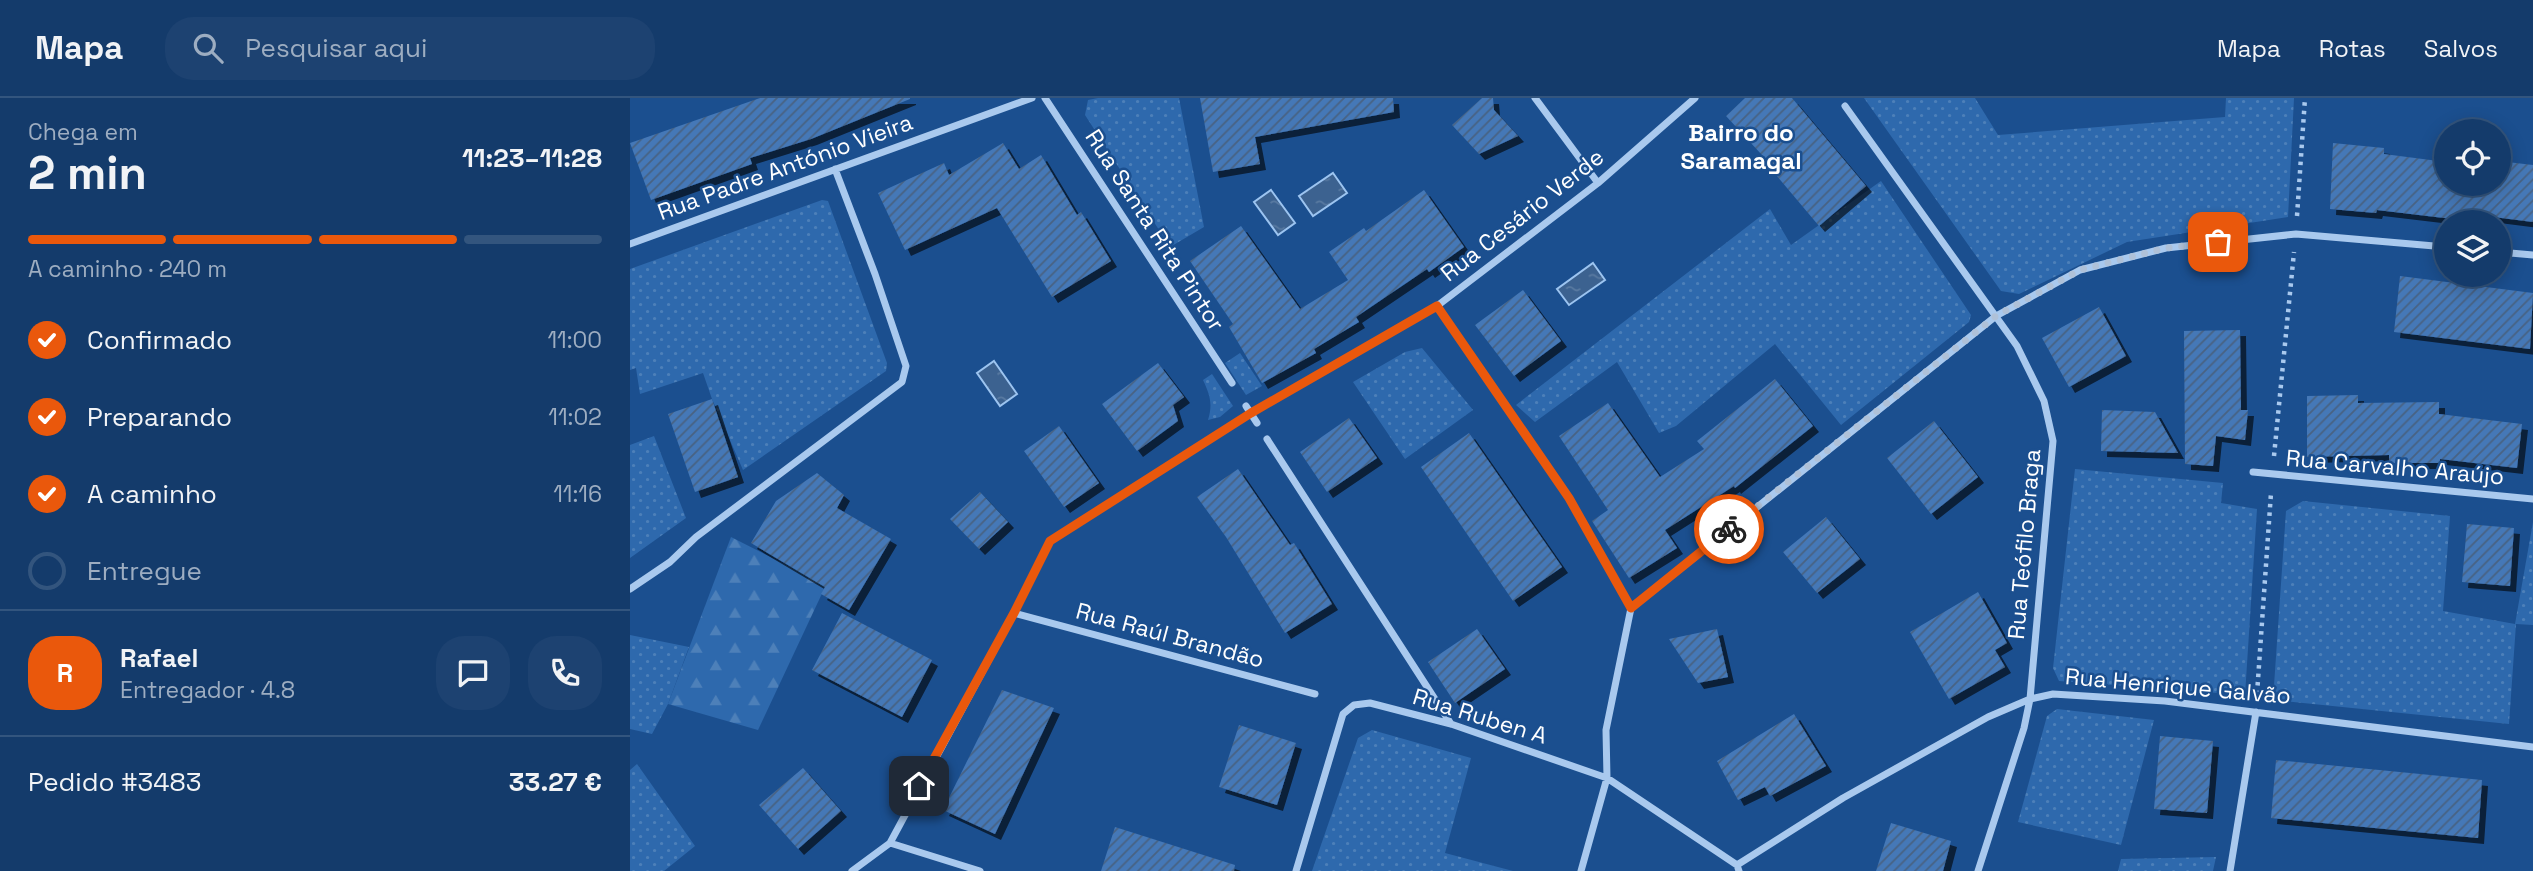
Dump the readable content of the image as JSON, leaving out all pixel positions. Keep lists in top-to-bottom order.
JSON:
{
  "streets": {
    "street": [
      "Rua Padre António Vieira",
      "Rua Cesário Verde",
      "Rua Santa Rita Pintor",
      "Rua Carvalho Araújo",
      "Rua Teófilo Braga",
      "Rua Raúl Brandão",
      "Rua Henrique Galvão",
      "Rua Ruben A"
    ]
  },
  "crossings": [
    ["Rua Cesário Verde", "Rua Raúl Brandão"],
    ["Rua Teófilo Braga", "Rua Henrique Galvão"],
    ["Rua Henrique Galvão", "Rua Ruben A"]
  ],
  "districts": ["Bairro do Saramagal"],
  "page": {
    "header": "Mapa",
    "search": "Pesquisar aqui",
    "nav": ["Mapa", "Rotas", "Salvos"],
    "heading": ["2 min", "Chega em", "11:23–11:28"],
    "panel": [
      "Rafael",
      "Entregador · 4.8",
      "Pedido #3483",
      "33.27 €"
    ],
    "bar": "A caminho · 240 m",
    "list": [
      ["Confirmado", "11:00"],
      ["Preparando", "11:02"],
      ["A caminho", "11:16"],
      "Entregue"
    ],
    "round": "R"
  }
}
